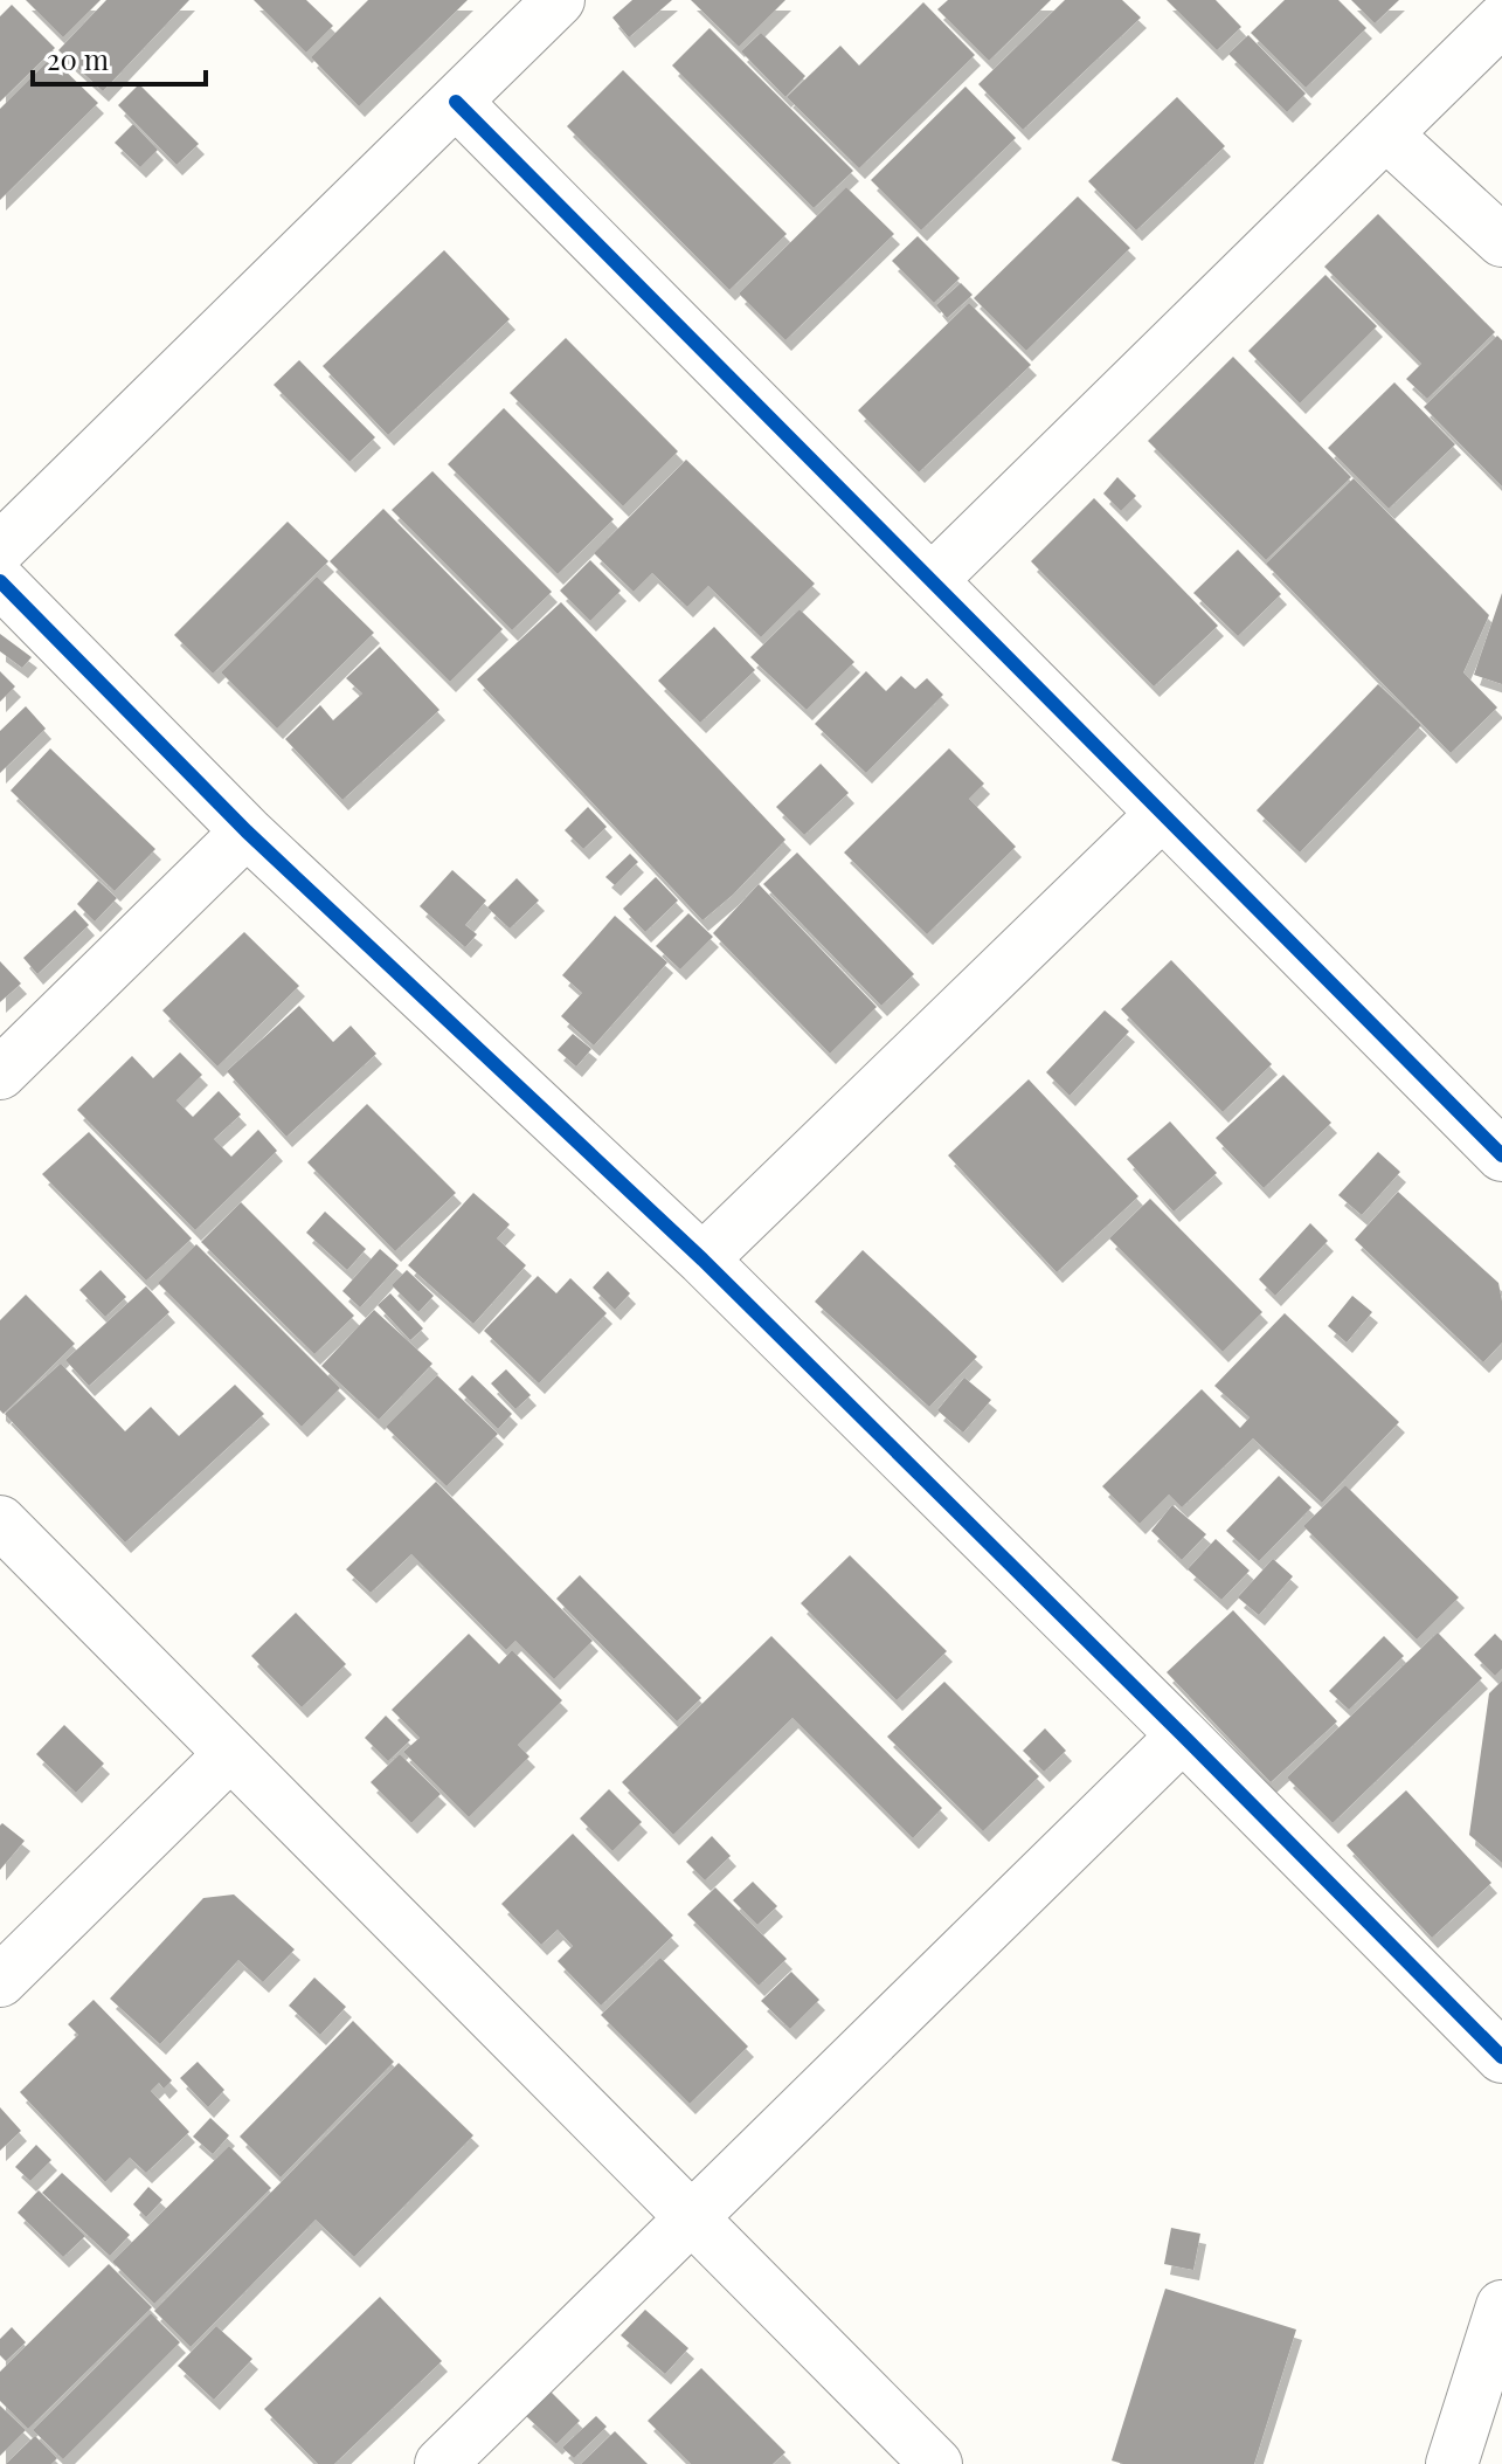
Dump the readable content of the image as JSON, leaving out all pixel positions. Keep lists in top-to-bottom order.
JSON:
{
  "scale_bar": "20 m"
}
